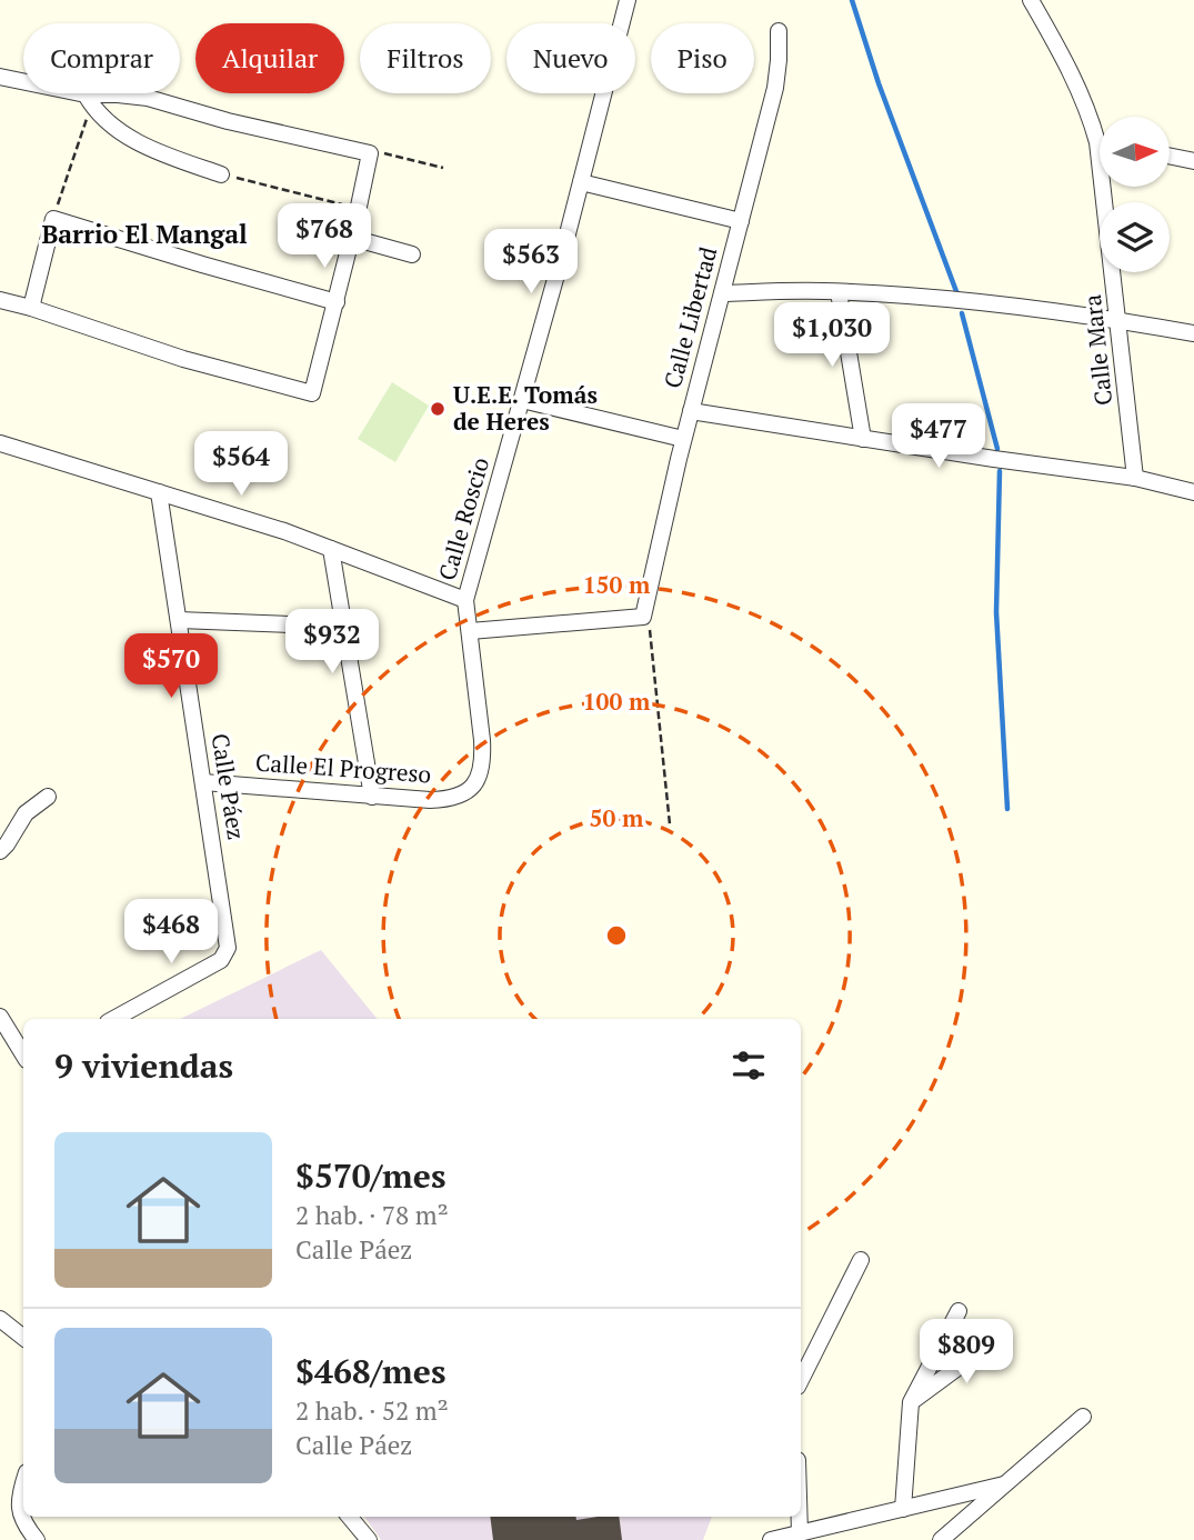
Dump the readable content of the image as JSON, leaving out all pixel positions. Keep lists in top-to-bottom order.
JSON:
{
  "streets": {
    "street": [
      "Calle Libertad",
      "Calle Mara",
      "Calle Roscio",
      "Calle El Progreso",
      "Calle Páez"
    ]
  },
  "crossings": [
    ["Calle Roscio", "Calle El Progreso"],
    ["Calle El Progreso", "Calle Páez"]
  ],
  "districts": ["Barrio El Mangal"],
  "places": ["U.E.E. Tomás de Heres"],
  "north": "right",
  "page": {
    "chip": [
      "Comprar",
      "Alquilar",
      "Filtros",
      "Nuevo",
      "Piso"
    ],
    "price": [
      "$768",
      "$563",
      "$1,030",
      "$477",
      "$564",
      "$932",
      "$570",
      "$468",
      "$809"
    ],
    "heading": "9 viviendas",
    "list": [
      {
        "name": "$570/mes",
        "note": "2 hab. · 78 m² · Calle Páez"
      },
      {
        "name": "$468/mes",
        "note": "2 hab. · 52 m² · Calle Páez"
      }
    ]
  },
  "rings": ["150 m", "100 m", "50 m"]
}
